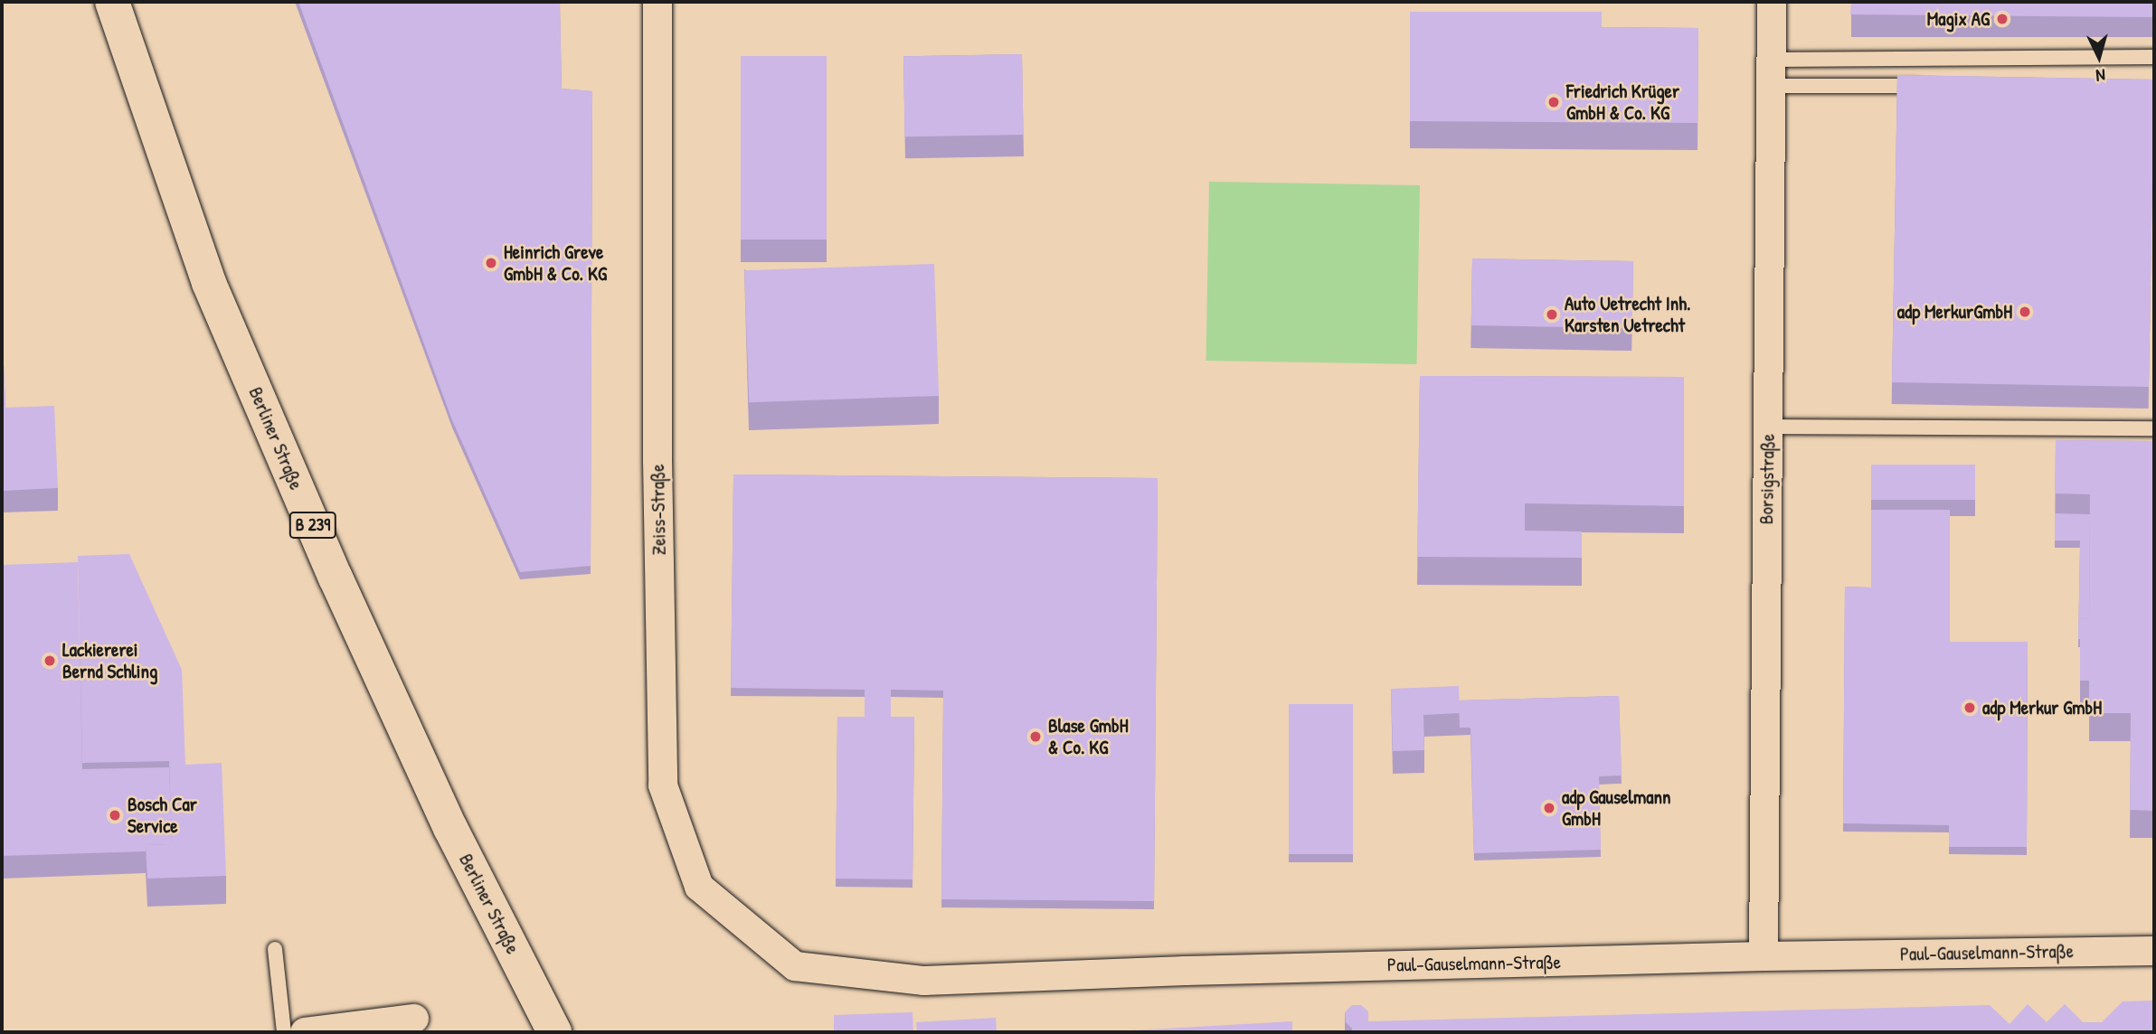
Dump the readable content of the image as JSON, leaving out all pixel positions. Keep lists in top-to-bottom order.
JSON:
{
  "streets": {
    "main road": ["Berliner Straße", "B 239"],
    "street": ["Borsigstraße", "Zeiss-Straße", "Paul-Gauselmann-Straße"]
  },
  "crossings": [
    ["Borsigstraße", "Paul-Gauselmann-Straße"],
    ["Zeiss-Straße", "Paul-Gauselmann-Straße"]
  ],
  "places": [
    "Magix AG",
    "Friedrich Krüger GmbH & Co. KG",
    "Heinrich Greve GmbH & Co. KG",
    "adp MerkurGmbH",
    "Auto Uetrecht Inh. Karsten Uetrecht",
    "Lackiererei Bernd Schling",
    "adp Merkur GmbH",
    "Blase GmbH & Co. KG",
    "adp Gauselmann GmbH",
    "Bosch Car Service"
  ],
  "north": "bottom"
}
